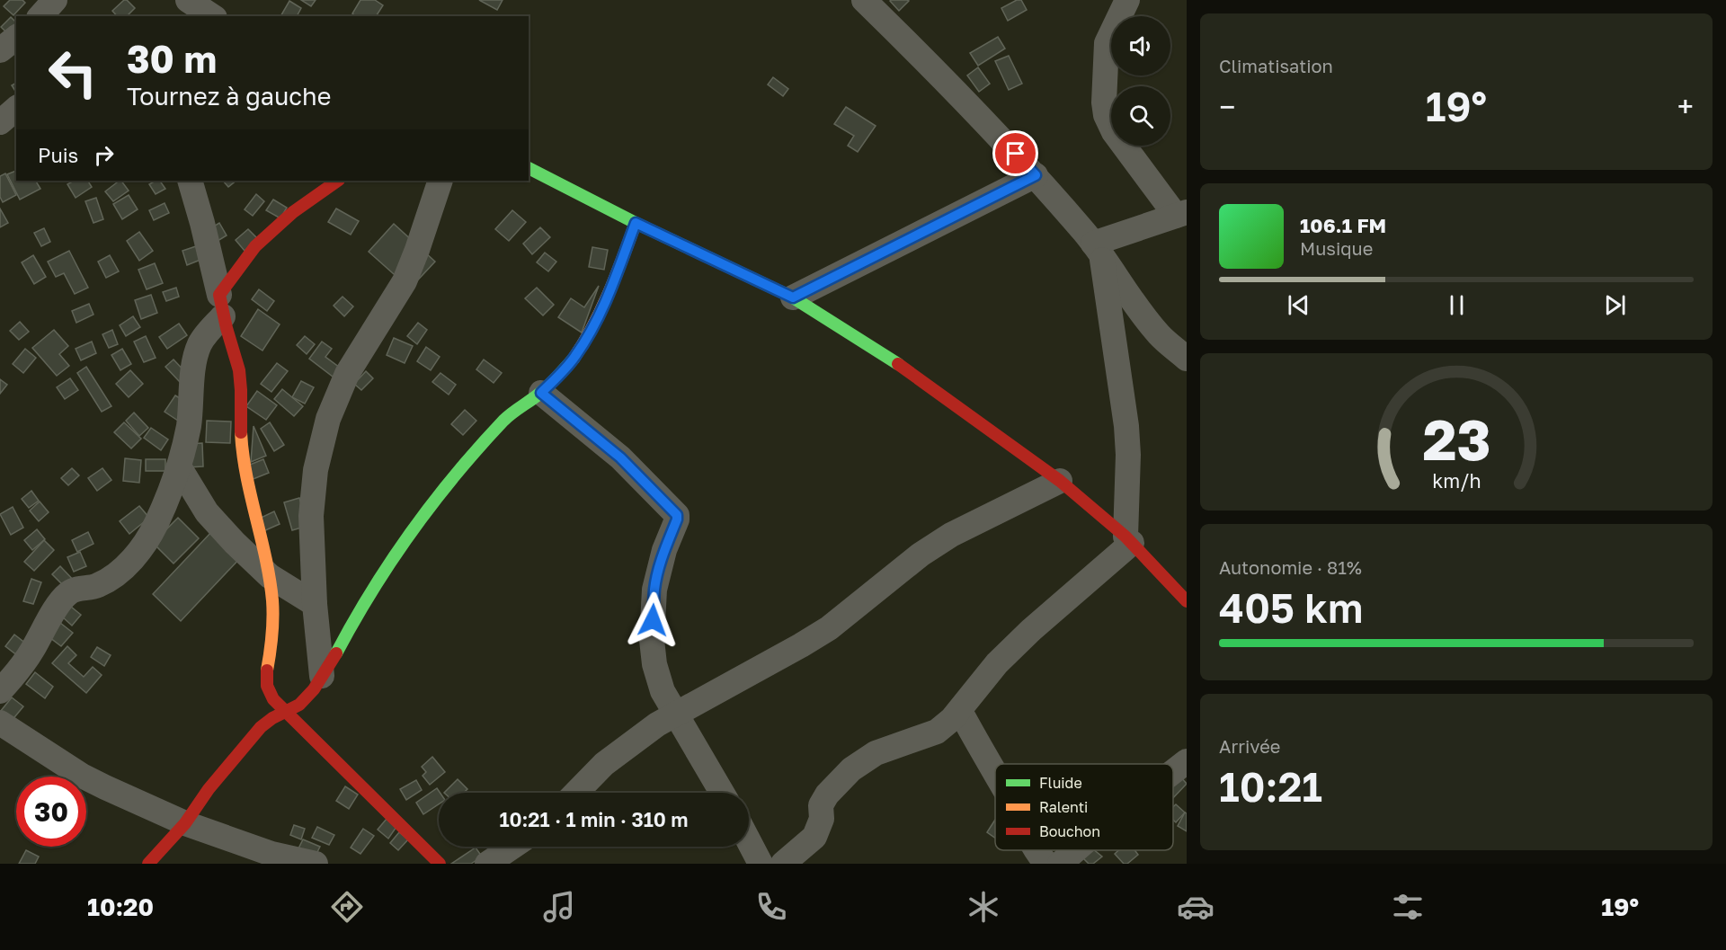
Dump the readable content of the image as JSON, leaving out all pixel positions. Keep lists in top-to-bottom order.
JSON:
{
  "legend": ["Fluide", "Ralenti", "Bouchon"],
  "page": {
    "tile": [
      "Climatisation",
      ["Autonomie · 81%", "405 km"],
      ["Arrivée", "10:21"]
    ],
    "turn": ["30 m", "Tournez à gauche"],
    "heat": ["−", "19°", "+"],
    "then": "Puis",
    "song": ["106.1 FM", "Musique"],
    "limit": "30",
    "trip": "10:21 · 1 min · 310 m",
    "tabs": ["10:20", "19°"],
    "gauge": ["23", "km/h"]
  }
}
